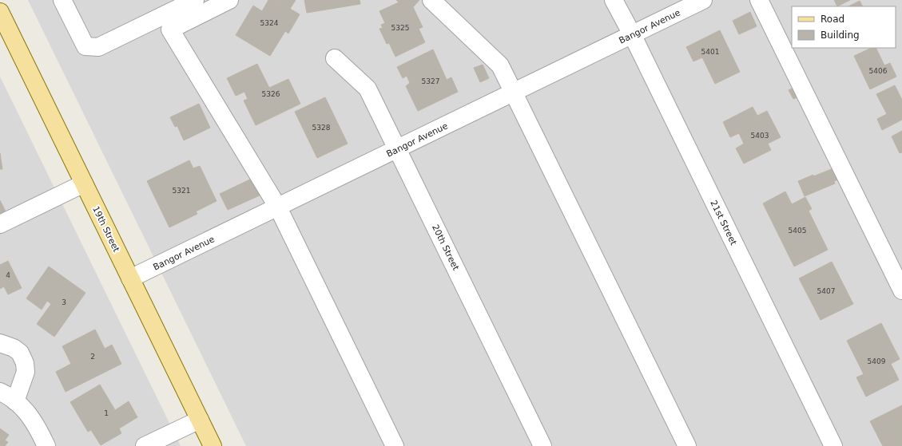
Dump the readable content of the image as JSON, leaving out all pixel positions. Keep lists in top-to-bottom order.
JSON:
{
  "streets": {
    "main road": ["19th Street"],
    "street": ["Bangor Avenue", "21st Street", "20th Street"]
  },
  "crossings": [
    ["Bangor Avenue", "21st Street"],
    ["Bangor Avenue", "19th Street"],
    ["Bangor Avenue", "20th Street"]
  ],
  "house_numbers": [
    "5324",
    "5325",
    "5401",
    "5406",
    "5327",
    "5326",
    "5328",
    "5403",
    "5321",
    "5405",
    "4",
    "5407",
    "3",
    "2",
    "5409",
    "1"
  ],
  "legend": ["Road", "Building"]
}
